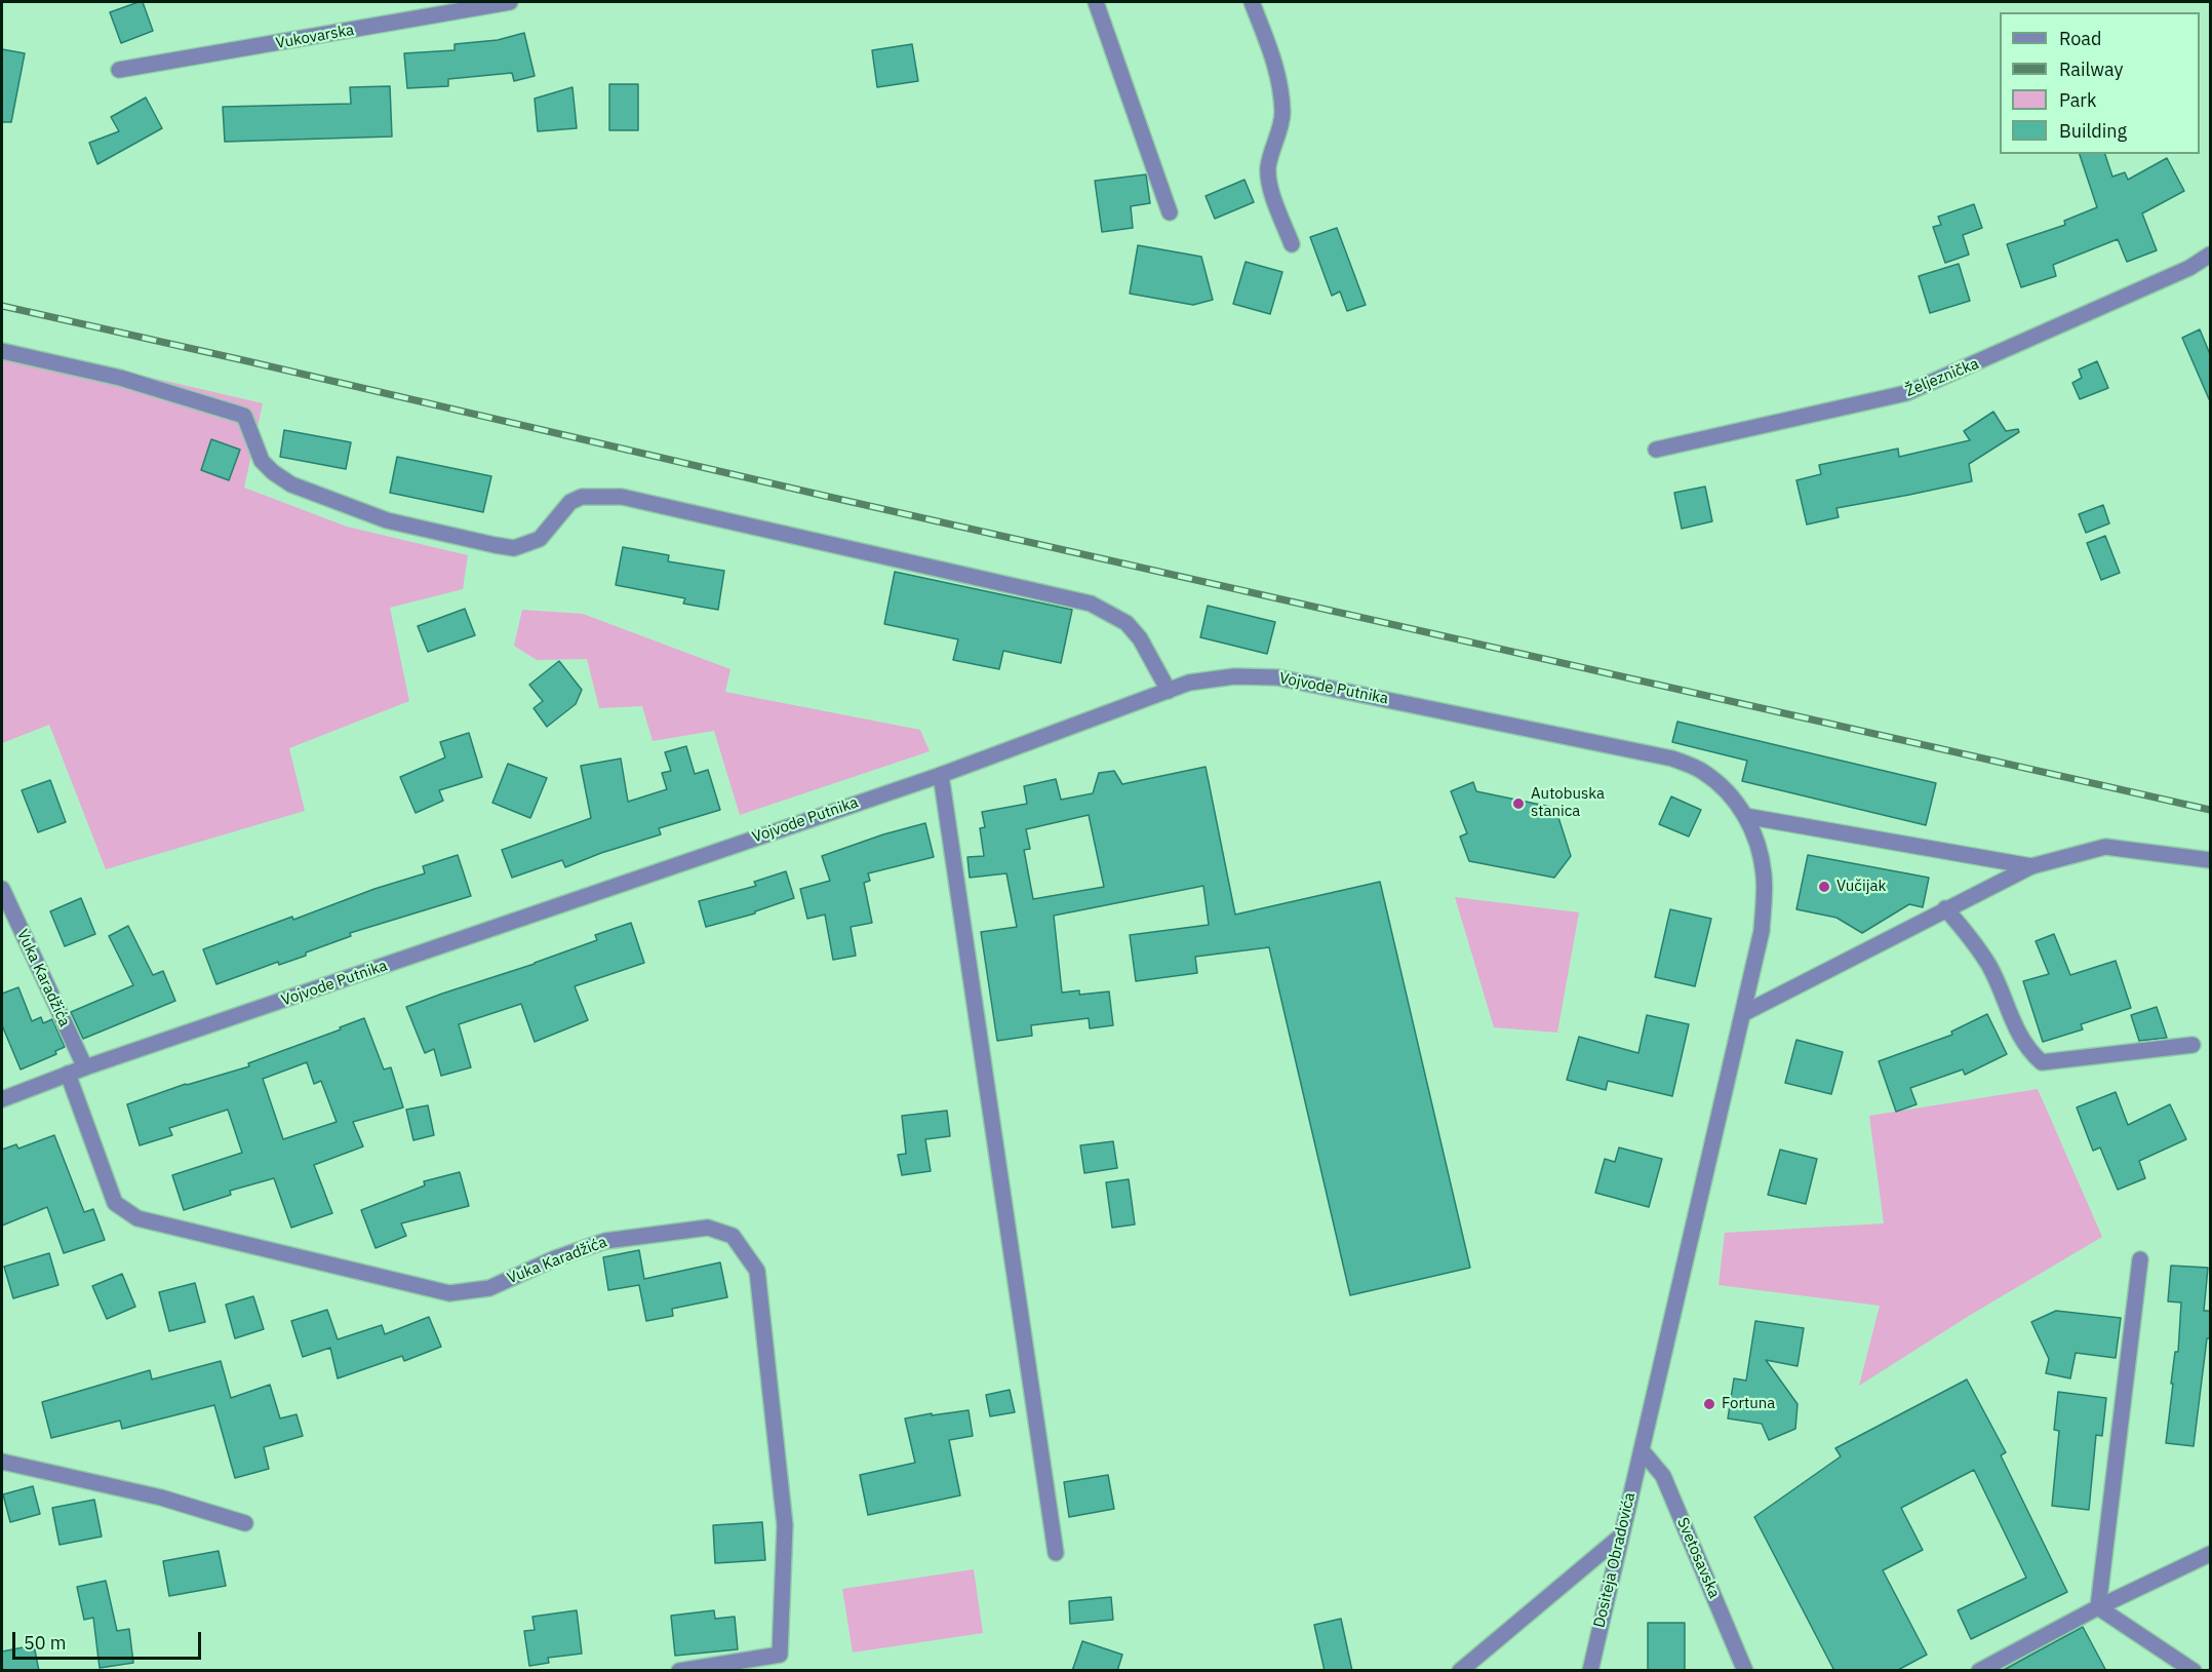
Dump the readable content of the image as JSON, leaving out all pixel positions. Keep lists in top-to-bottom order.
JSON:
{
  "streets": {
    "street": [
      "Vukovarska",
      "Željeznička",
      "Vojvode Putnika",
      "Vuka Karadžića",
      "Svetosavska",
      "Dositeja Obradovića"
    ]
  },
  "crossings": [
    ["Vojvode Putnika", "Vuka Karadžića"],
    ["Vojvode Putnika", "Dositeja Obradovića"],
    ["Svetosavska", "Dositeja Obradovića"]
  ],
  "places": ["Autobuska stanica", "Vučijak", "Fortuna"],
  "legend": [
    "Road",
    "Railway",
    "Park",
    "Building"
  ],
  "scale_bar": "50 m"
}
